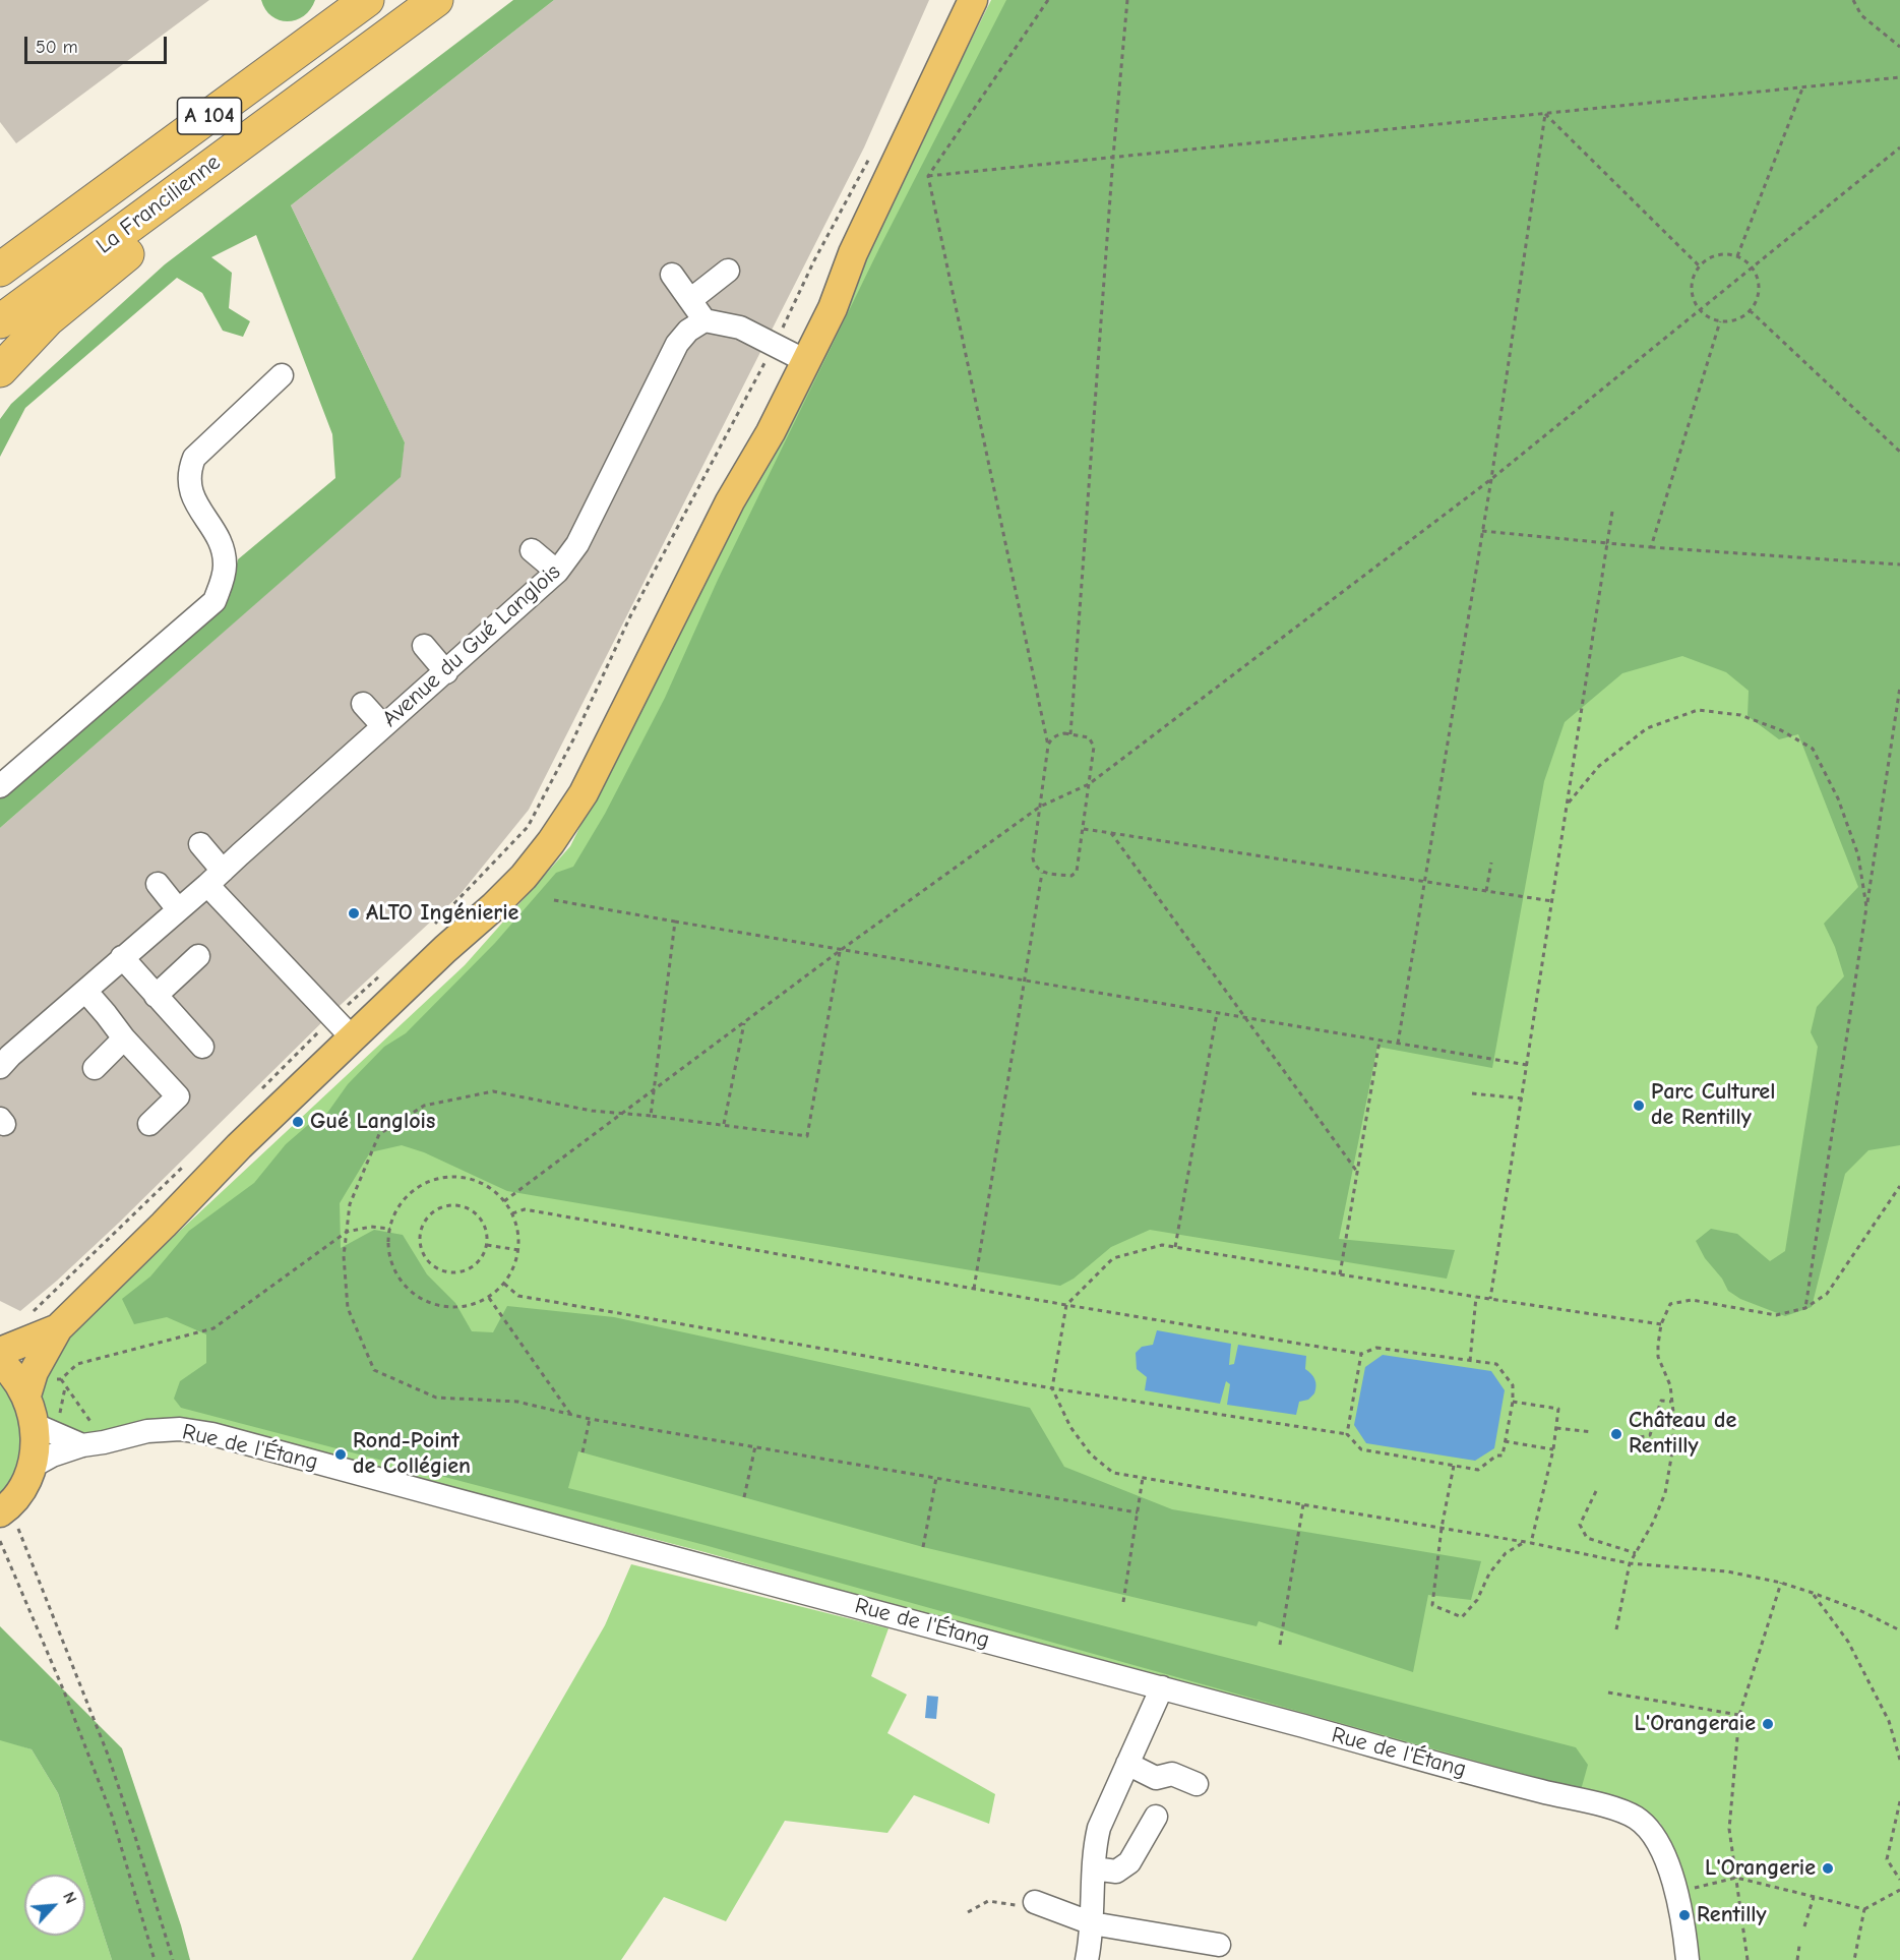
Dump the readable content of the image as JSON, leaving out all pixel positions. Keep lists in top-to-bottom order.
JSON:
{
  "streets": {
    "highway": ["A 104", "La Francilienne"],
    "street": ["Avenue du Gué Langlois", "Rue de l'Étang"]
  },
  "places": [
    "ALTO Ingénierie",
    "Parc Culturel de Rentilly",
    "Gué Langlois",
    "Château de Rentilly",
    "Rond-Point de Collégien",
    "L'Orangeraie",
    "L'Orangerie",
    "Rentilly"
  ],
  "scale_bar": "50 m",
  "north": "top right"
}
